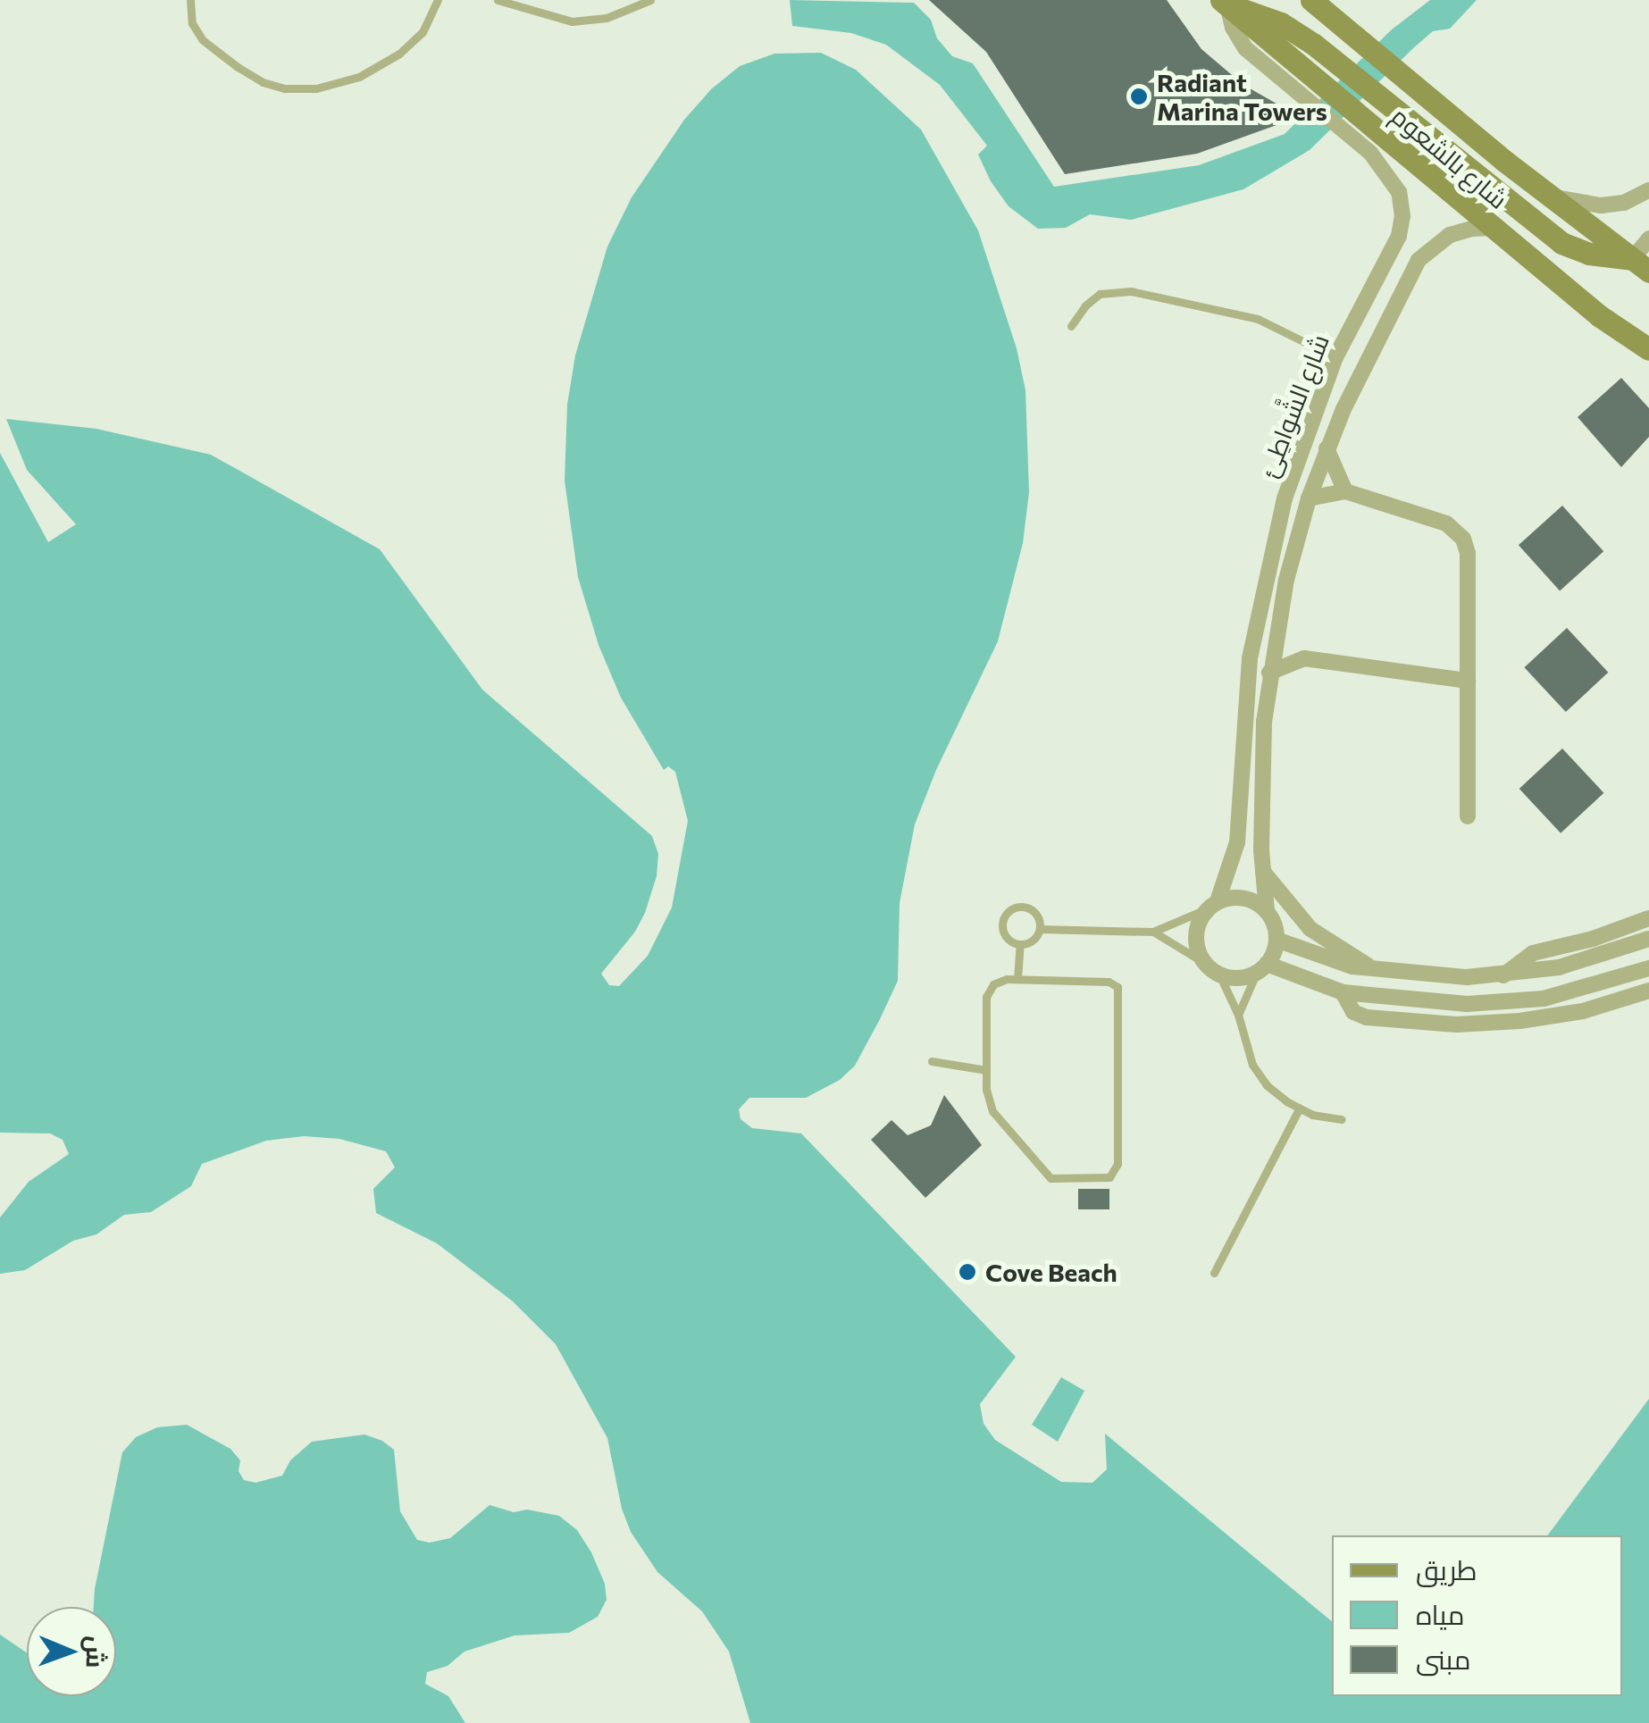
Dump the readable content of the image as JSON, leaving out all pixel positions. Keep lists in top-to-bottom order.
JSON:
{
  "streets": {
    "main road": ["شارع بالشعوم"],
    "street": ["شارع الشَّواطِئ"]
  },
  "crossings": [
    ["شارع بالشعوم", "شارع الشَّواطِئ"]
  ],
  "places": ["Radiant Marina Towers", "Cove Beach"],
  "legend": ["طريق", "مياه", "مبنى"],
  "north": "right"
}
